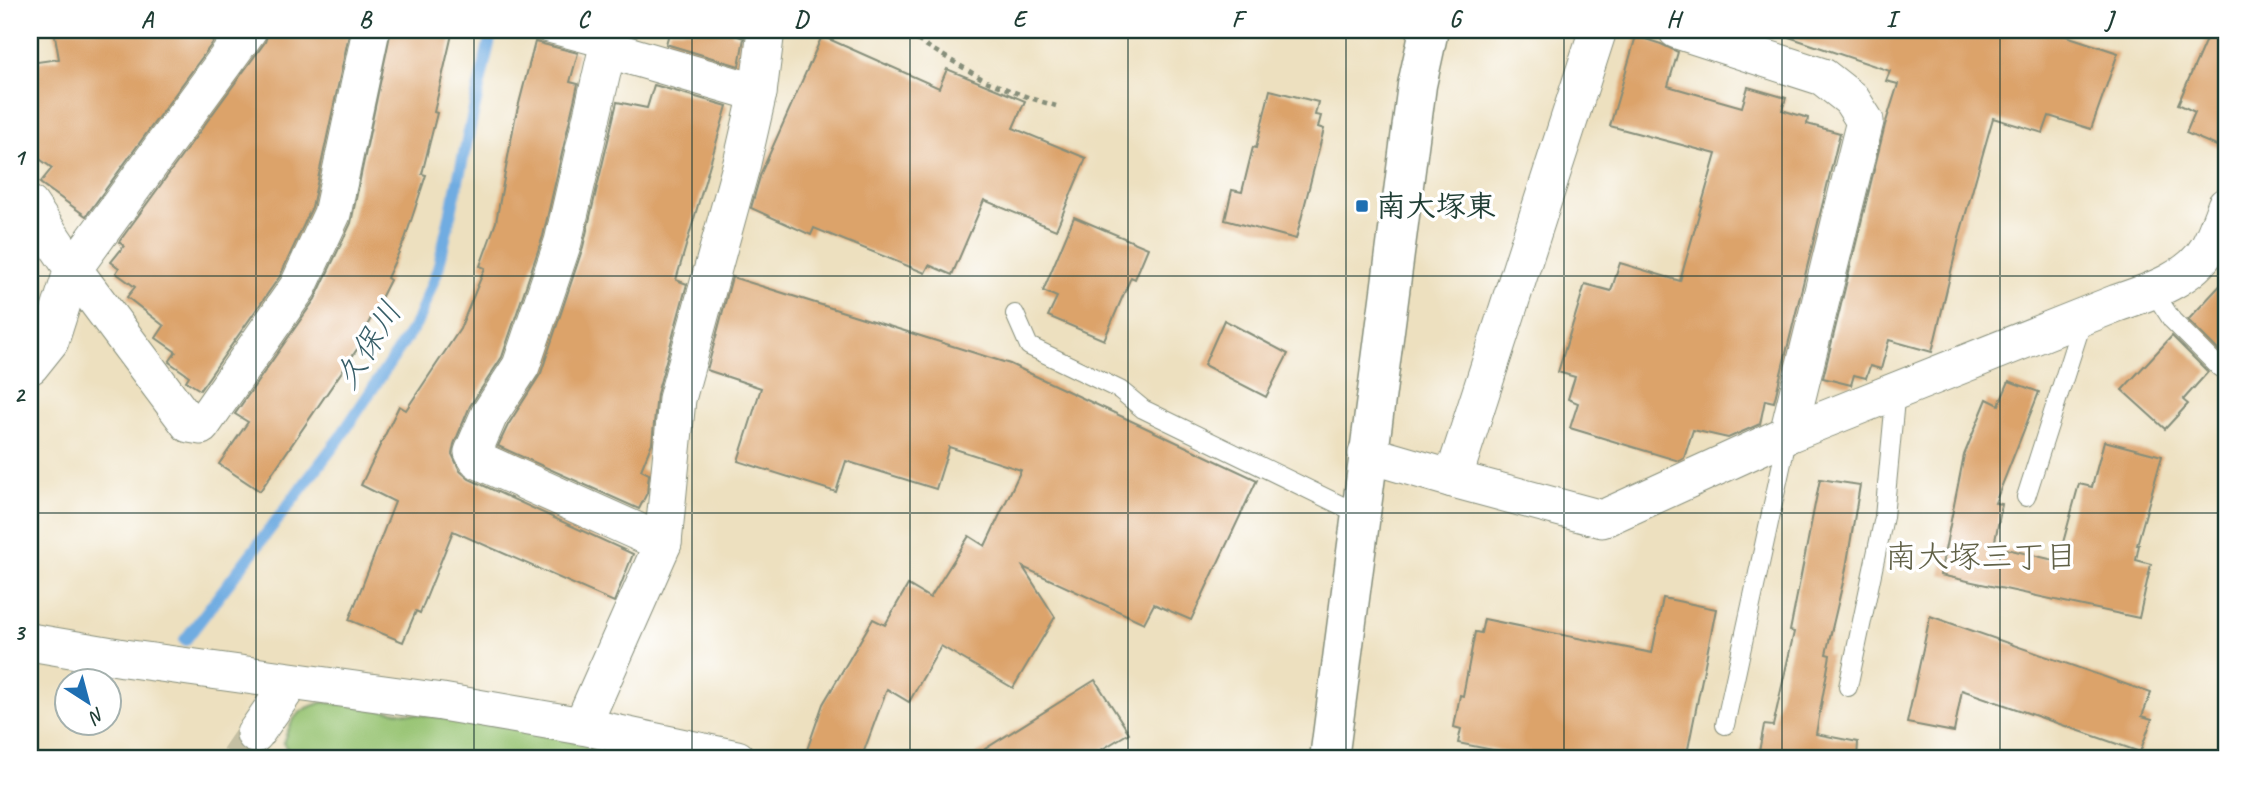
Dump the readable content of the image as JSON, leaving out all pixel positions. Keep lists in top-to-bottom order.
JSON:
{
  "districts": ["南大塚三丁目"],
  "water": ["久保川"],
  "places": {
    "transit": ["南大塚東"]
  },
  "north": "bottom right",
  "grid": {
    "columns": [
      "A",
      "B",
      "C",
      "D",
      "E",
      "F",
      "G",
      "H",
      "I",
      "J"
    ],
    "rows": ["1", "2", "3"]
  }
}
